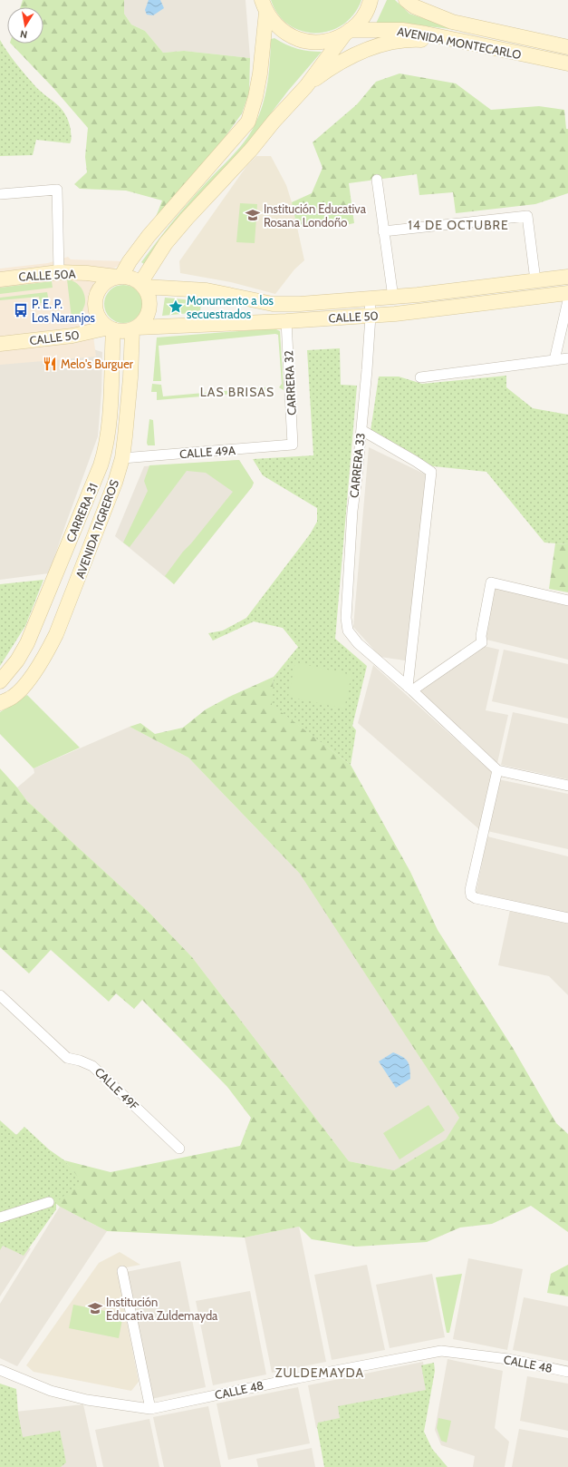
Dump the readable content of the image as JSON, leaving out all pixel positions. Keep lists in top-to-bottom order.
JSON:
{
  "streets": {
    "main road": [
      "AVENIDA MONTECARLO",
      "CALLE 50A",
      "CALLE 50",
      "CARRERA 31",
      "AVENIDA TIGREROS"
    ],
    "street": [
      "CARRERA 32",
      "CALLE 49A",
      "CARRERA 33",
      "CALLE 49F",
      "CALLE 48"
    ]
  },
  "crossings": [
    ["CALLE 50A", "CALLE 50"],
    ["CALLE 50A", "CARRERA 31"],
    ["CALLE 50A", "AVENIDA TIGREROS"],
    ["CALLE 50", "CARRERA 32"],
    ["CALLE 50", "CARRERA 33"],
    ["CALLE 50", "CARRERA 31"],
    ["CALLE 50", "AVENIDA TIGREROS"],
    ["CARRERA 32", "CALLE 49A"],
    ["CALLE 49A", "AVENIDA TIGREROS"],
    ["CARRERA 31", "AVENIDA TIGREROS"]
  ],
  "districts": ["14 DE OCTUBRE", "LAS BRISAS", "ZULDEMAYDA"],
  "places": {
    "school or university": ["Institución Educativa Rosana Londoño", "Institución Educativa Zuldemayda"],
    "place": ["Monumento a los secuestrados"],
    "bus stop": ["P. E. P. Los Naranjos"],
    "restaurant": ["Melo's Burguer"]
  },
  "north": "bottom"
}
